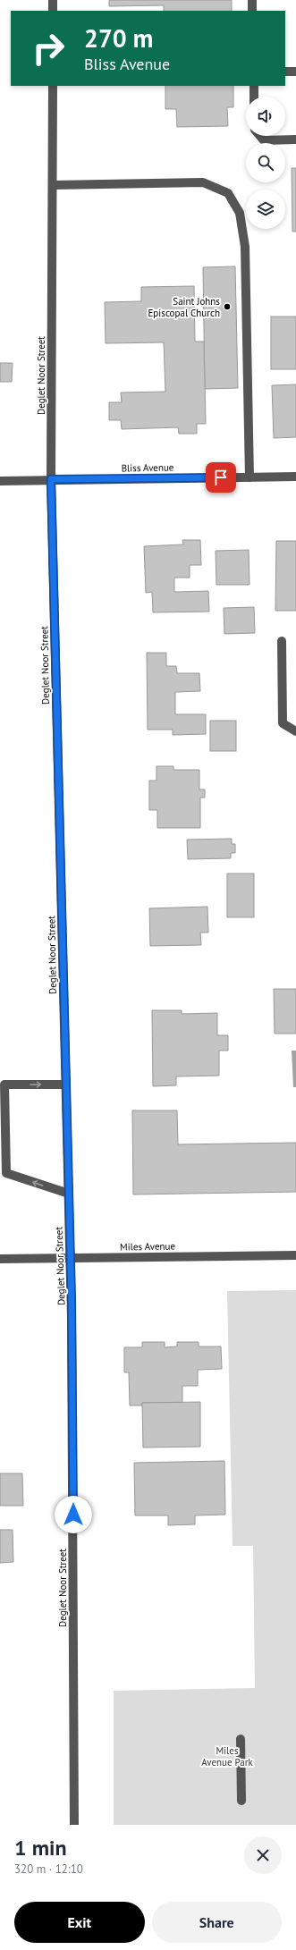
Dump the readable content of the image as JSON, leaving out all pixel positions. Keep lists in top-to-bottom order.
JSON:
{
  "streets": {
    "street": ["Deglet Noor Street", "Bliss Avenue", "Miles Avenue"]
  },
  "crossings": [
    ["Deglet Noor Street", "Bliss Avenue"],
    ["Deglet Noor Street", "Miles Avenue"]
  ],
  "parks": ["Miles Avenue Park"],
  "places": ["Saint Johns Episcopal Church"],
  "page": {
    "turn": ["270 m", "Bliss Avenue"],
    "heading": ["1 min", "320 m · 12:10"],
    "buttons": ["Exit", "Share"]
  }
}
